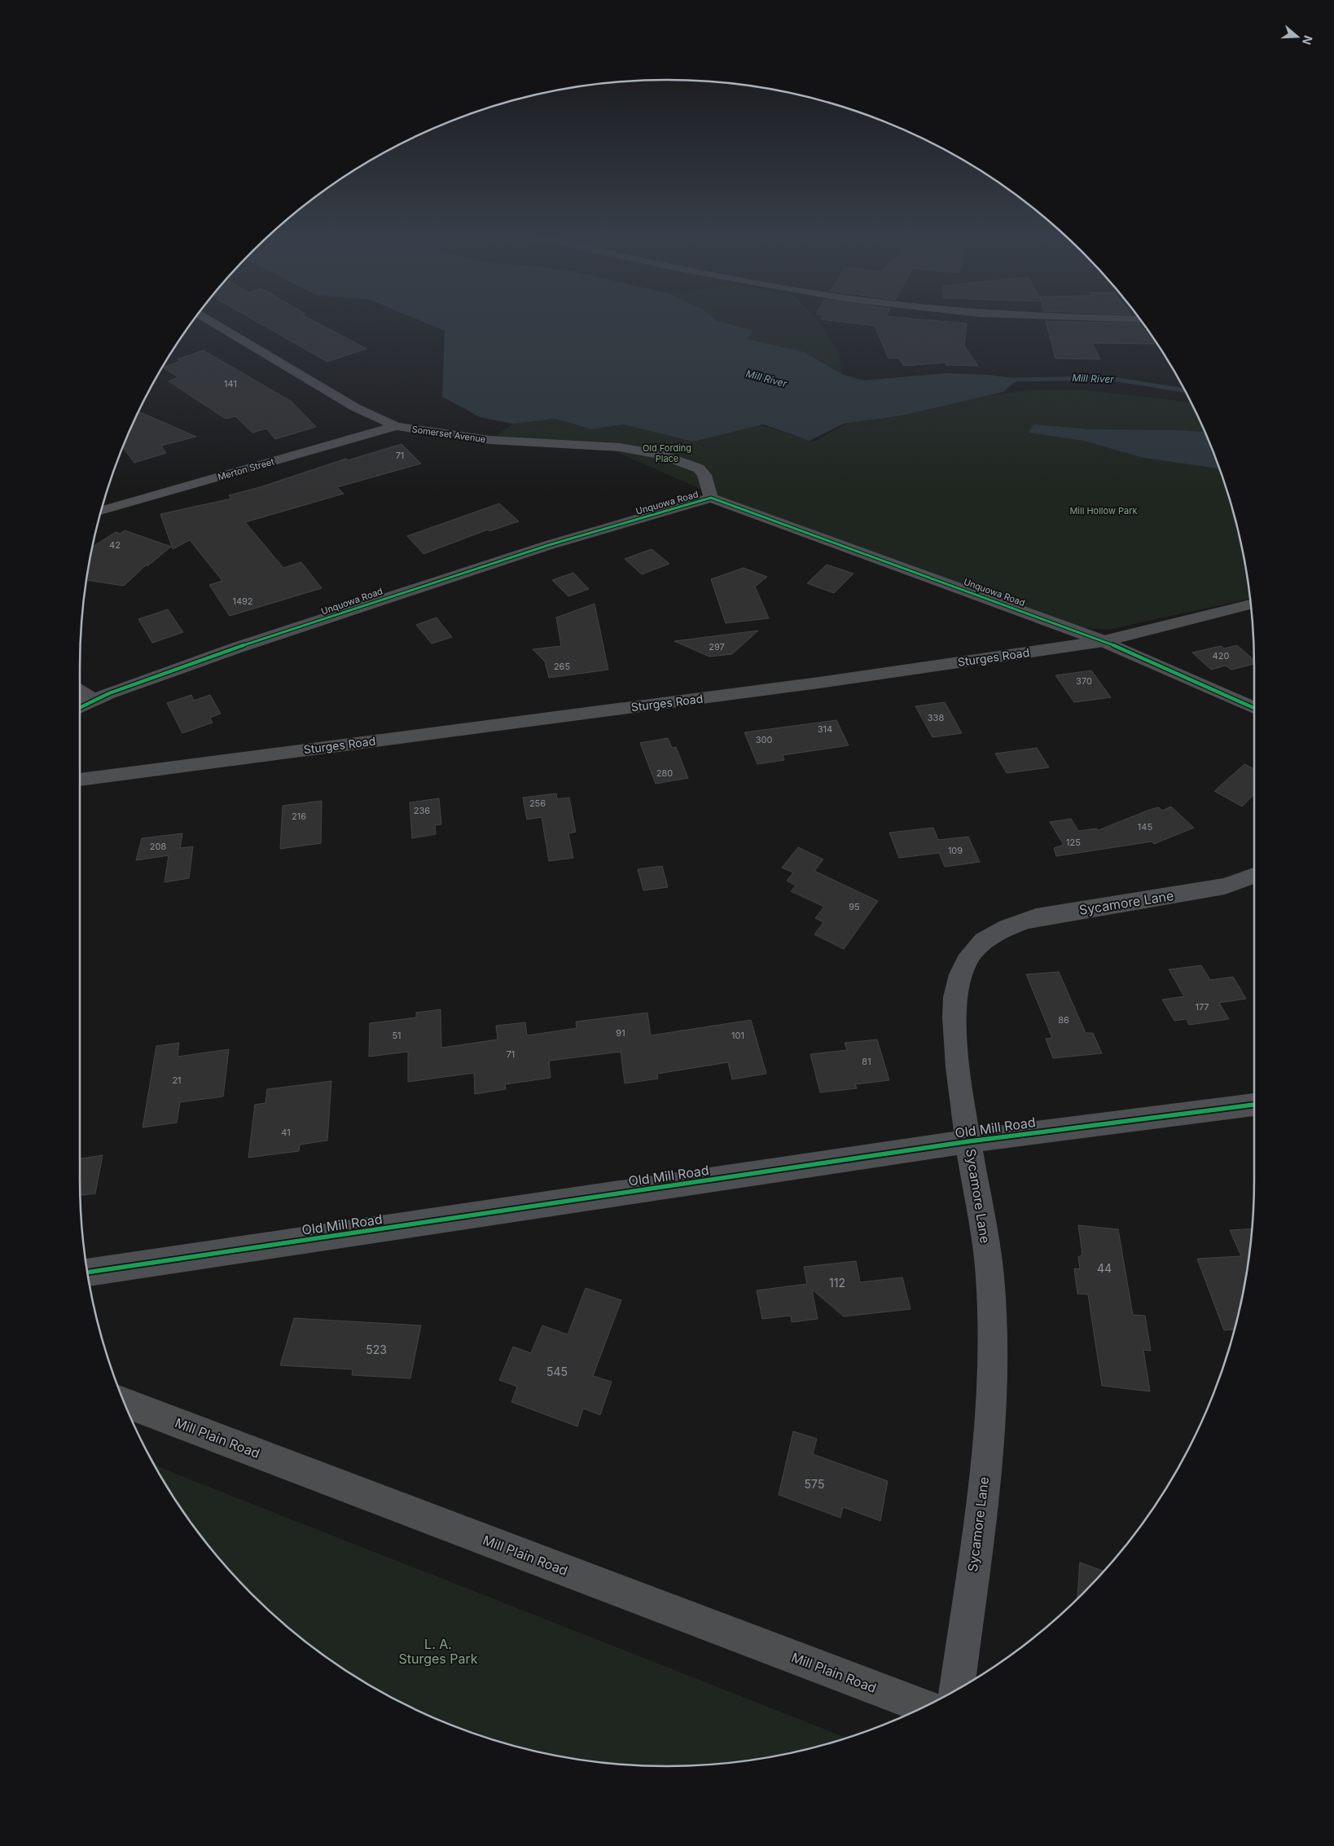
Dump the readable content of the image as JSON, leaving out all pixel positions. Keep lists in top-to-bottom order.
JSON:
{
  "streets": {
    "main road": ["Sturges Road", "Mill Plain Road"],
    "street": [
      "Somerset Avenue",
      "Merton Street",
      "Unquowa Road",
      "Sycamore Lane",
      "Old Mill Road"
    ]
  },
  "crossings": [
    ["Somerset Avenue", "Merton Street"],
    ["Somerset Avenue", "Unquowa Road"],
    ["Unquowa Road", "Sturges Road"],
    ["Sycamore Lane", "Old Mill Road"]
  ],
  "water": ["Mill River"],
  "parks": ["Old Fording Place", "Mill Hollow Park", "L. A. Sturges Park"],
  "house_numbers": [
    "141",
    "71",
    "42",
    "1492",
    "297",
    "420",
    "265",
    "370",
    "338",
    "314",
    "300",
    "280",
    "256",
    "236",
    "216",
    "145",
    "125",
    "208",
    "109",
    "95",
    "177",
    "86",
    "91",
    "51",
    "101",
    "71",
    "81",
    "21",
    "41",
    "44",
    "112",
    "523",
    "545",
    "575"
  ],
  "north": "right"
}
